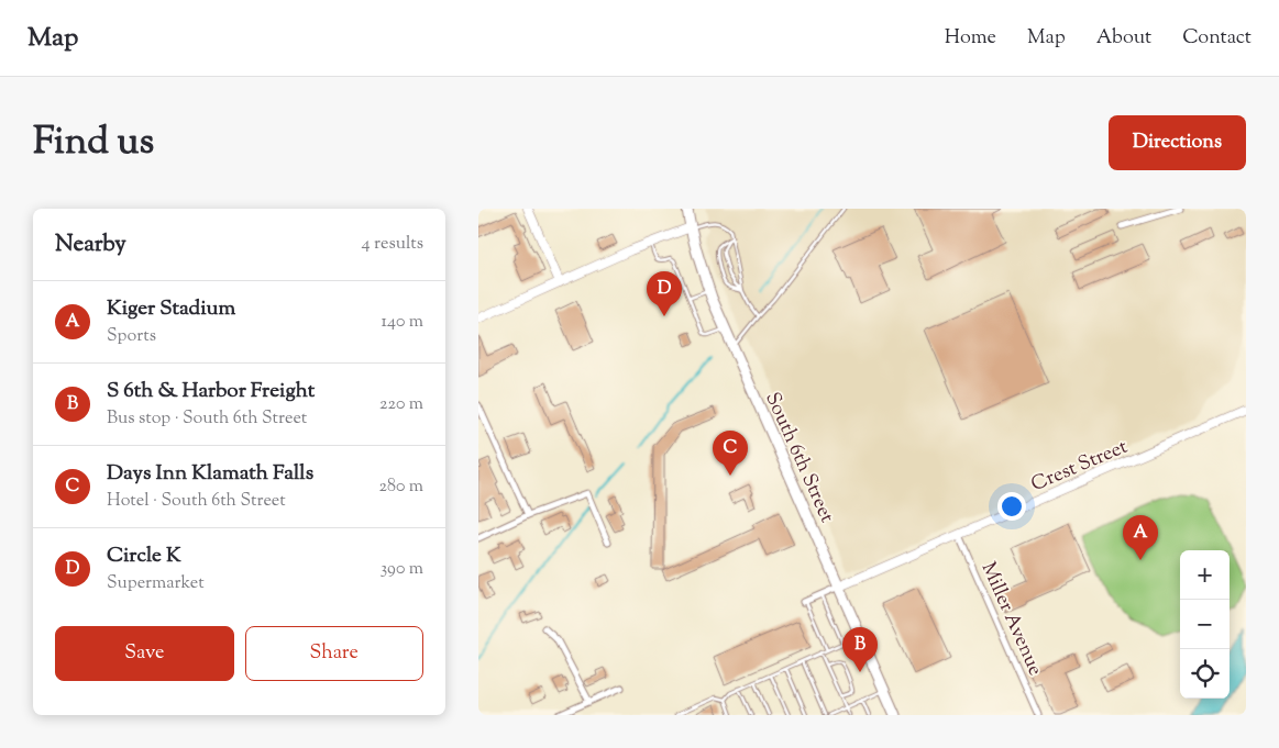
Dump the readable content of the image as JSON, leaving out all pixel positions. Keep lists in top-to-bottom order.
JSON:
{
  "streets": {
    "main road": ["South 6th Street"],
    "street": ["Crest Street", "Miller Avenue"]
  },
  "crossings": [
    ["South 6th Street", "Crest Street"],
    ["Crest Street", "Miller Avenue"]
  ],
  "page": {
    "header": "Map",
    "nav": [
      "Home",
      "Map",
      "About",
      "Contact"
    ],
    "title": "Find us",
    "buttons": [
      "Directions",
      ["Save", "Share"]
    ],
    "heading": ["Nearby", "4 results"],
    "pins": [
      "D",
      "C",
      "A",
      "B"
    ],
    "list": [
      {
        "mark": "A",
        "name": "Kiger Stadium",
        "note": "Sports",
        "value": "140 m"
      },
      {
        "mark": "B",
        "name": "S 6th & Harbor Freight",
        "note": "Bus stop · South 6th Street",
        "value": "220 m"
      },
      {
        "mark": "C",
        "name": "Days Inn Klamath Falls",
        "note": "Hotel · South 6th Street",
        "value": "280 m"
      },
      {
        "mark": "D",
        "name": "Circle K",
        "note": "Supermarket",
        "value": "390 m"
      }
    ],
    "map_buttons": ["+", "−"]
  }
}
